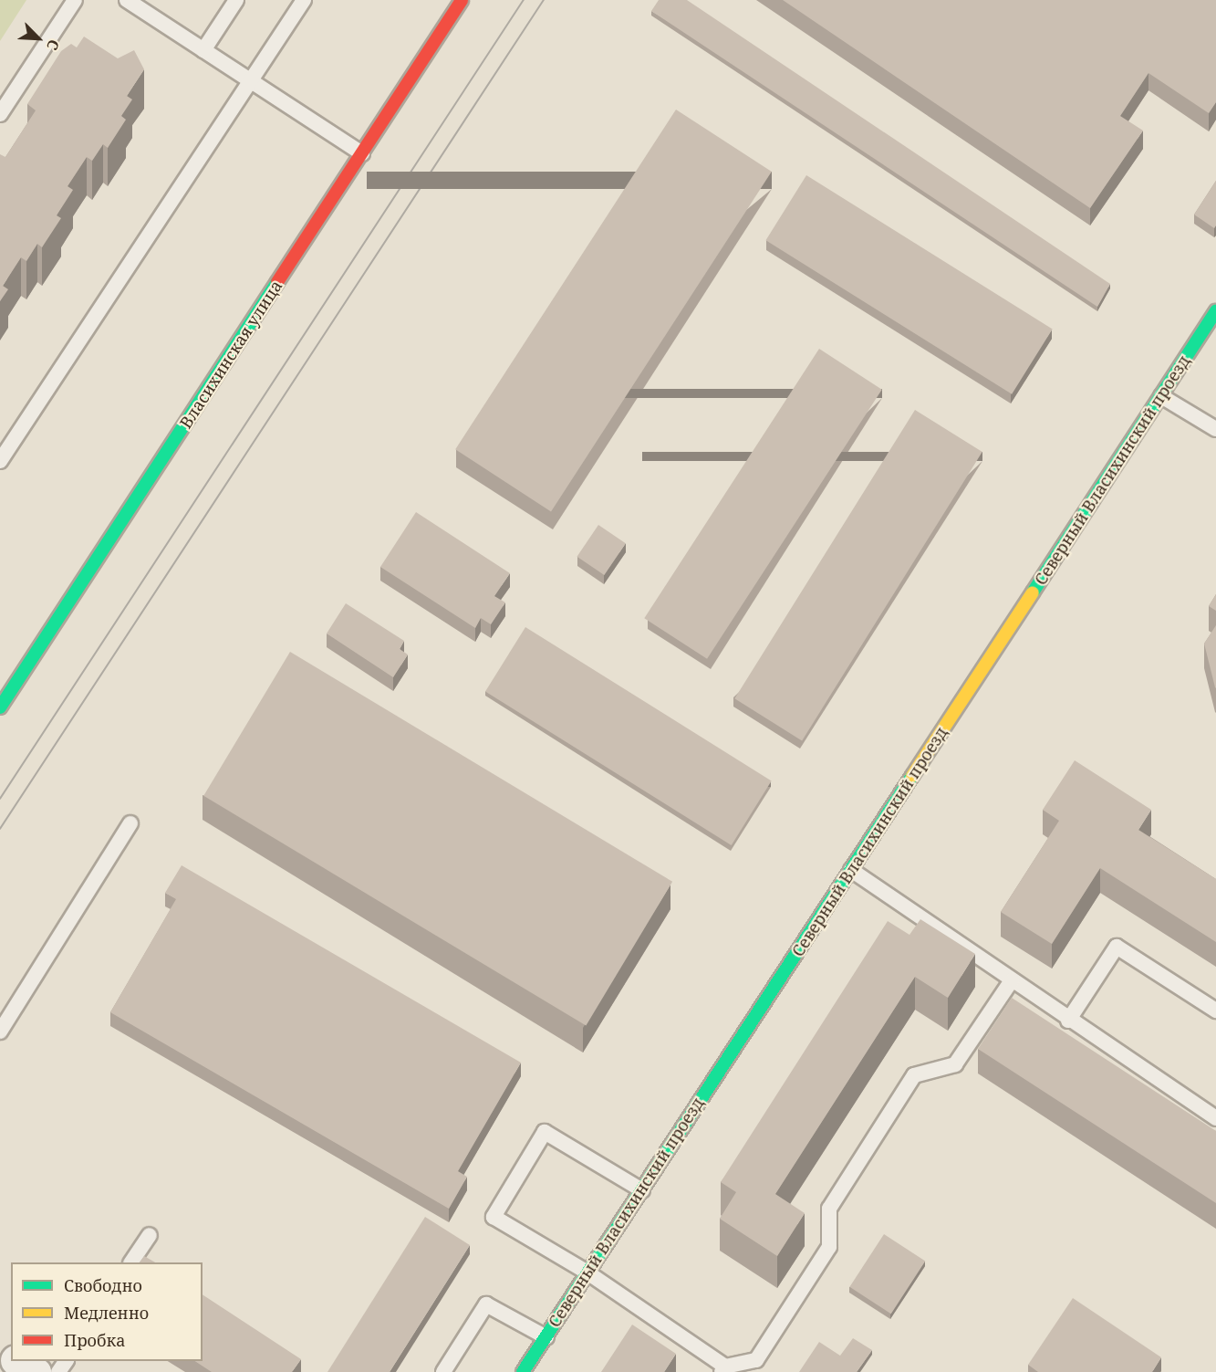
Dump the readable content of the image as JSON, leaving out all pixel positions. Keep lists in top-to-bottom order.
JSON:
{
  "streets": {
    "main road": ["Власихинская улица", "Северный Власихинский проезд"]
  },
  "legend": ["Свободно", "Медленно", "Пробка"],
  "north": "bottom right"
}
